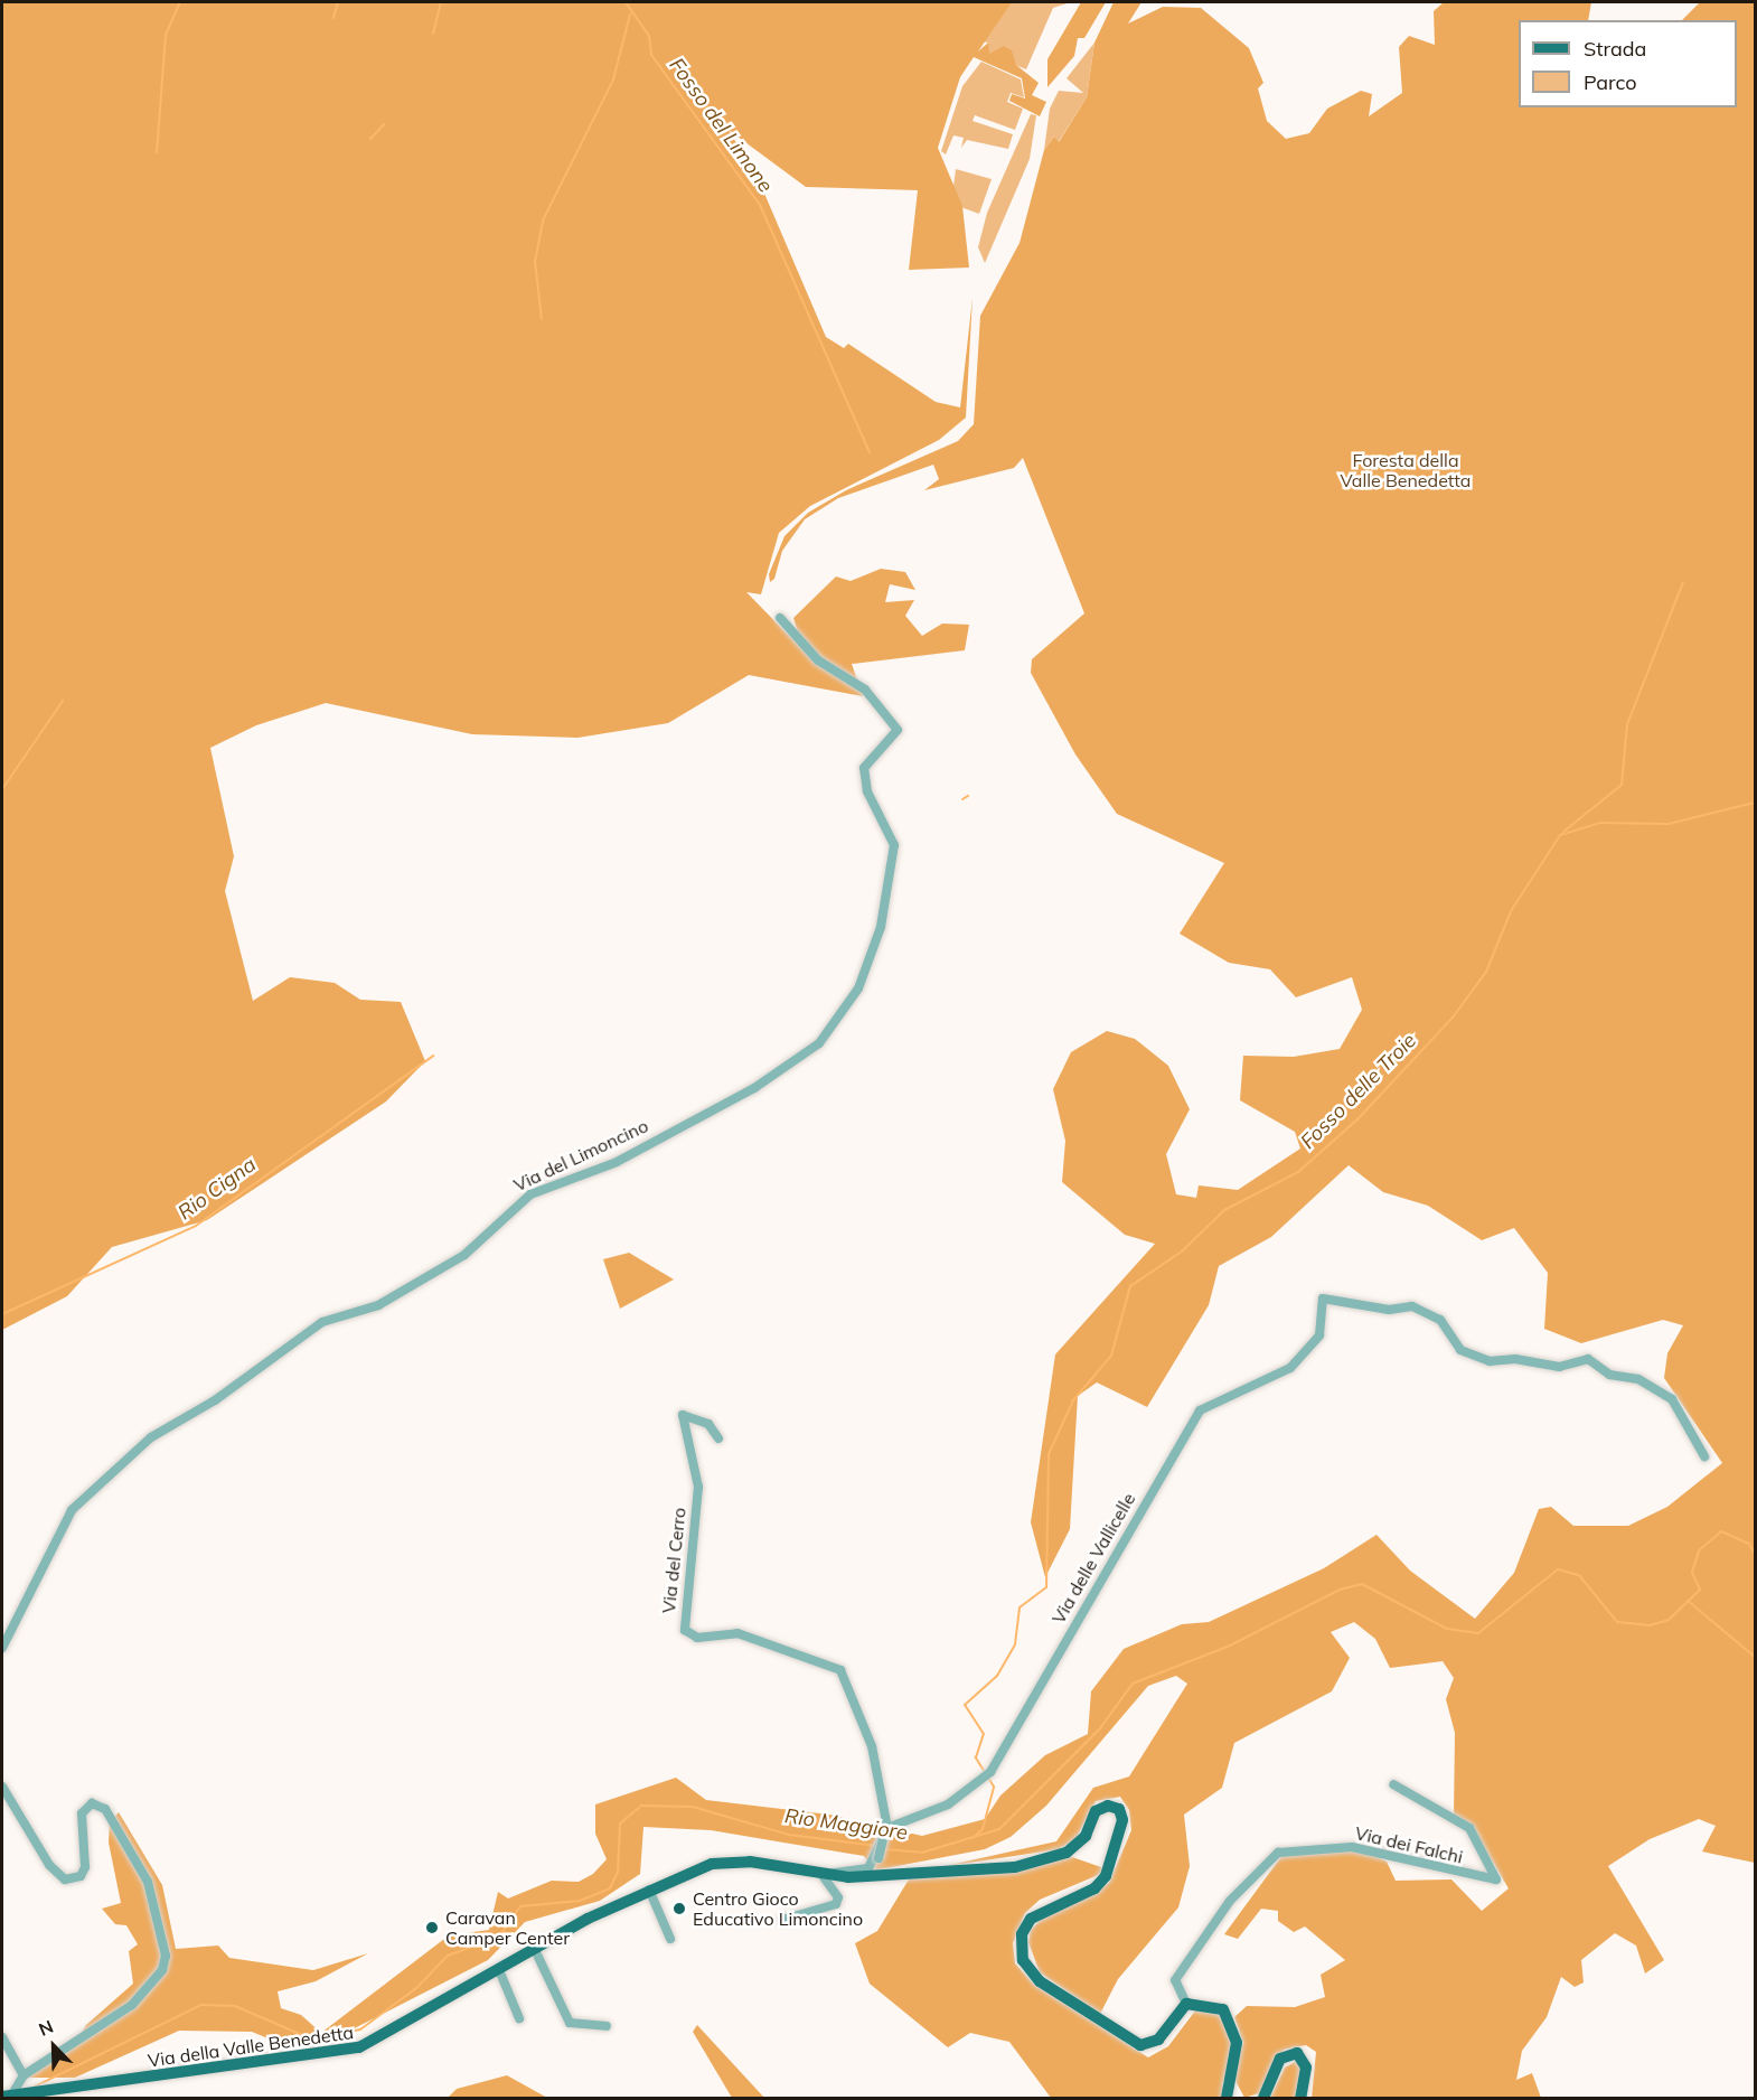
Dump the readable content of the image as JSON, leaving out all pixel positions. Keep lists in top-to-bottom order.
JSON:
{
  "streets": {
    "main road": ["Via della Valle Benedetta"],
    "street": [
      "Via del Limoncino",
      "Via delle Vallicelle",
      "Via del Cerro",
      "Via dei Falchi"
    ]
  },
  "crossings": [
    ["Via delle Vallicelle", "Via del Cerro"],
    ["Via dei Falchi", "Via della Valle Benedetta"]
  ],
  "water": [
    "Fosso del Limone",
    "Fosso delle Troie",
    "Rio Cigna",
    "Rio Maggiore"
  ],
  "parks": ["Foresta della Valle Benedetta"],
  "places": ["Centro Gioco Educativo Limoncino", "Caravan Camper Center"],
  "legend": ["Strada", "Parco"],
  "north": "top left"
}
